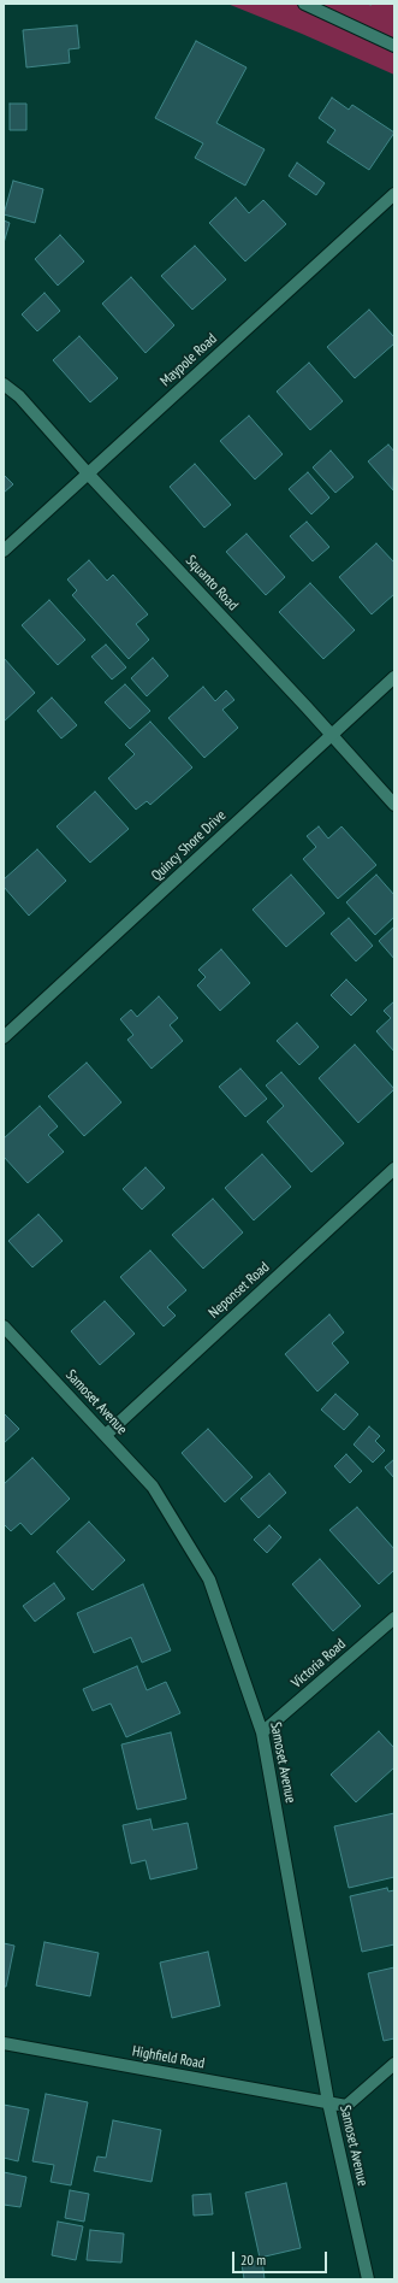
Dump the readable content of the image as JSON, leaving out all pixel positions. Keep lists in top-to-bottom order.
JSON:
{
  "streets": {
    "street": [
      "Maypole Road",
      "Squanto Road",
      "Quincy Shore Drive",
      "Neponset Road",
      "Samoset Avenue",
      "Victoria Road",
      "Highfield Road"
    ]
  },
  "crossings": [
    ["Maypole Road", "Squanto Road"],
    ["Squanto Road", "Quincy Shore Drive"],
    ["Neponset Road", "Samoset Avenue"],
    ["Samoset Avenue", "Victoria Road"],
    ["Samoset Avenue", "Highfield Road"]
  ],
  "scale_bar": "20 m"
}
